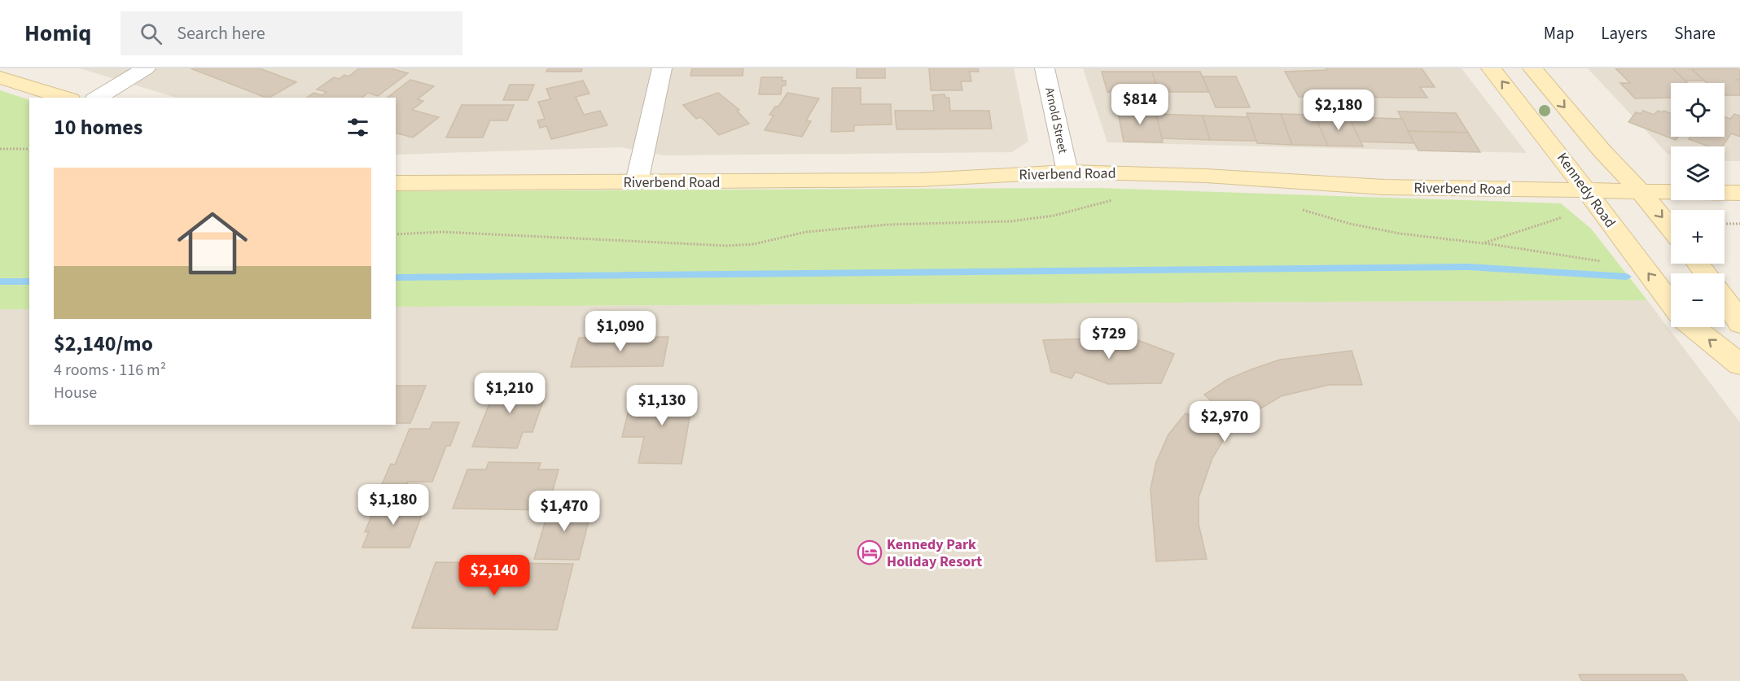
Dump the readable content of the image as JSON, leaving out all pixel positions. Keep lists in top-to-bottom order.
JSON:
{
  "streets": {
    "main road": ["Riverbend Road", "Kennedy Road"],
    "street": ["Arnold Street"]
  },
  "crossings": [
    ["Arnold Street", "Riverbend Road"],
    ["Riverbend Road", "Kennedy Road"]
  ],
  "places": {
    "hotel": ["Kennedy Park Holiday Resort"]
  },
  "page": {
    "header": "Homiq",
    "search": "Search here",
    "nav": ["Map", "Layers", "Share"],
    "map_buttons": ["+", "−"],
    "price": [
      "$814",
      "$2,180",
      "$1,090",
      "$729",
      "$1,210",
      "$1,130",
      "$2,970",
      "$1,180",
      "$1,470",
      "$2,140"
    ],
    "heading": "10 homes",
    "list": [
      {
        "name": "$2,140/mo",
        "note": "4 rooms · 116 m² · House"
      }
    ]
  }
}
